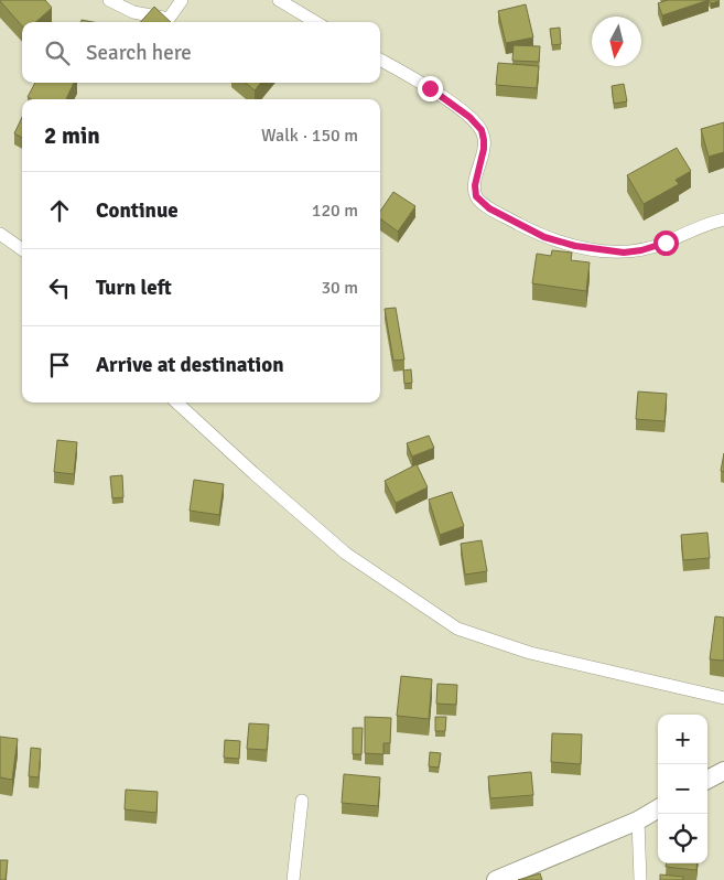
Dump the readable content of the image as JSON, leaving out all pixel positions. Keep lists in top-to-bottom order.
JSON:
{
  "north": "bottom",
  "page": {
    "search": "Search here",
    "heading": ["2 min", "Walk · 150 m"],
    "list": [
      ["Continue", "120 m"],
      ["Turn left", "30 m"],
      "Arrive at destination"
    ],
    "map_buttons": ["+", "−"]
  }
}
